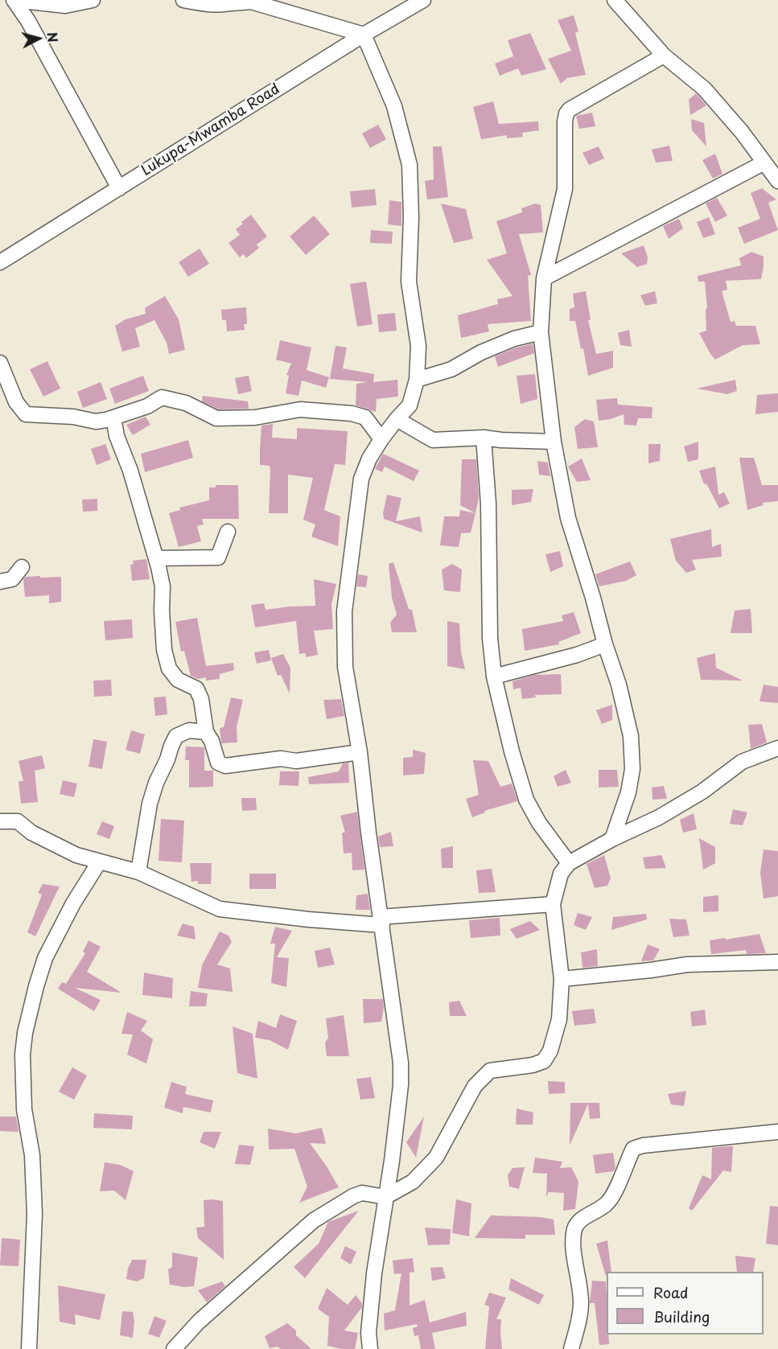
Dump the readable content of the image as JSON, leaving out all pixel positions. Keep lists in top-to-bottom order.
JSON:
{
  "streets": {
    "street": ["Lukupa-Mwamba Road"]
  },
  "legend": ["Road", "Building"],
  "north": "right"
}
